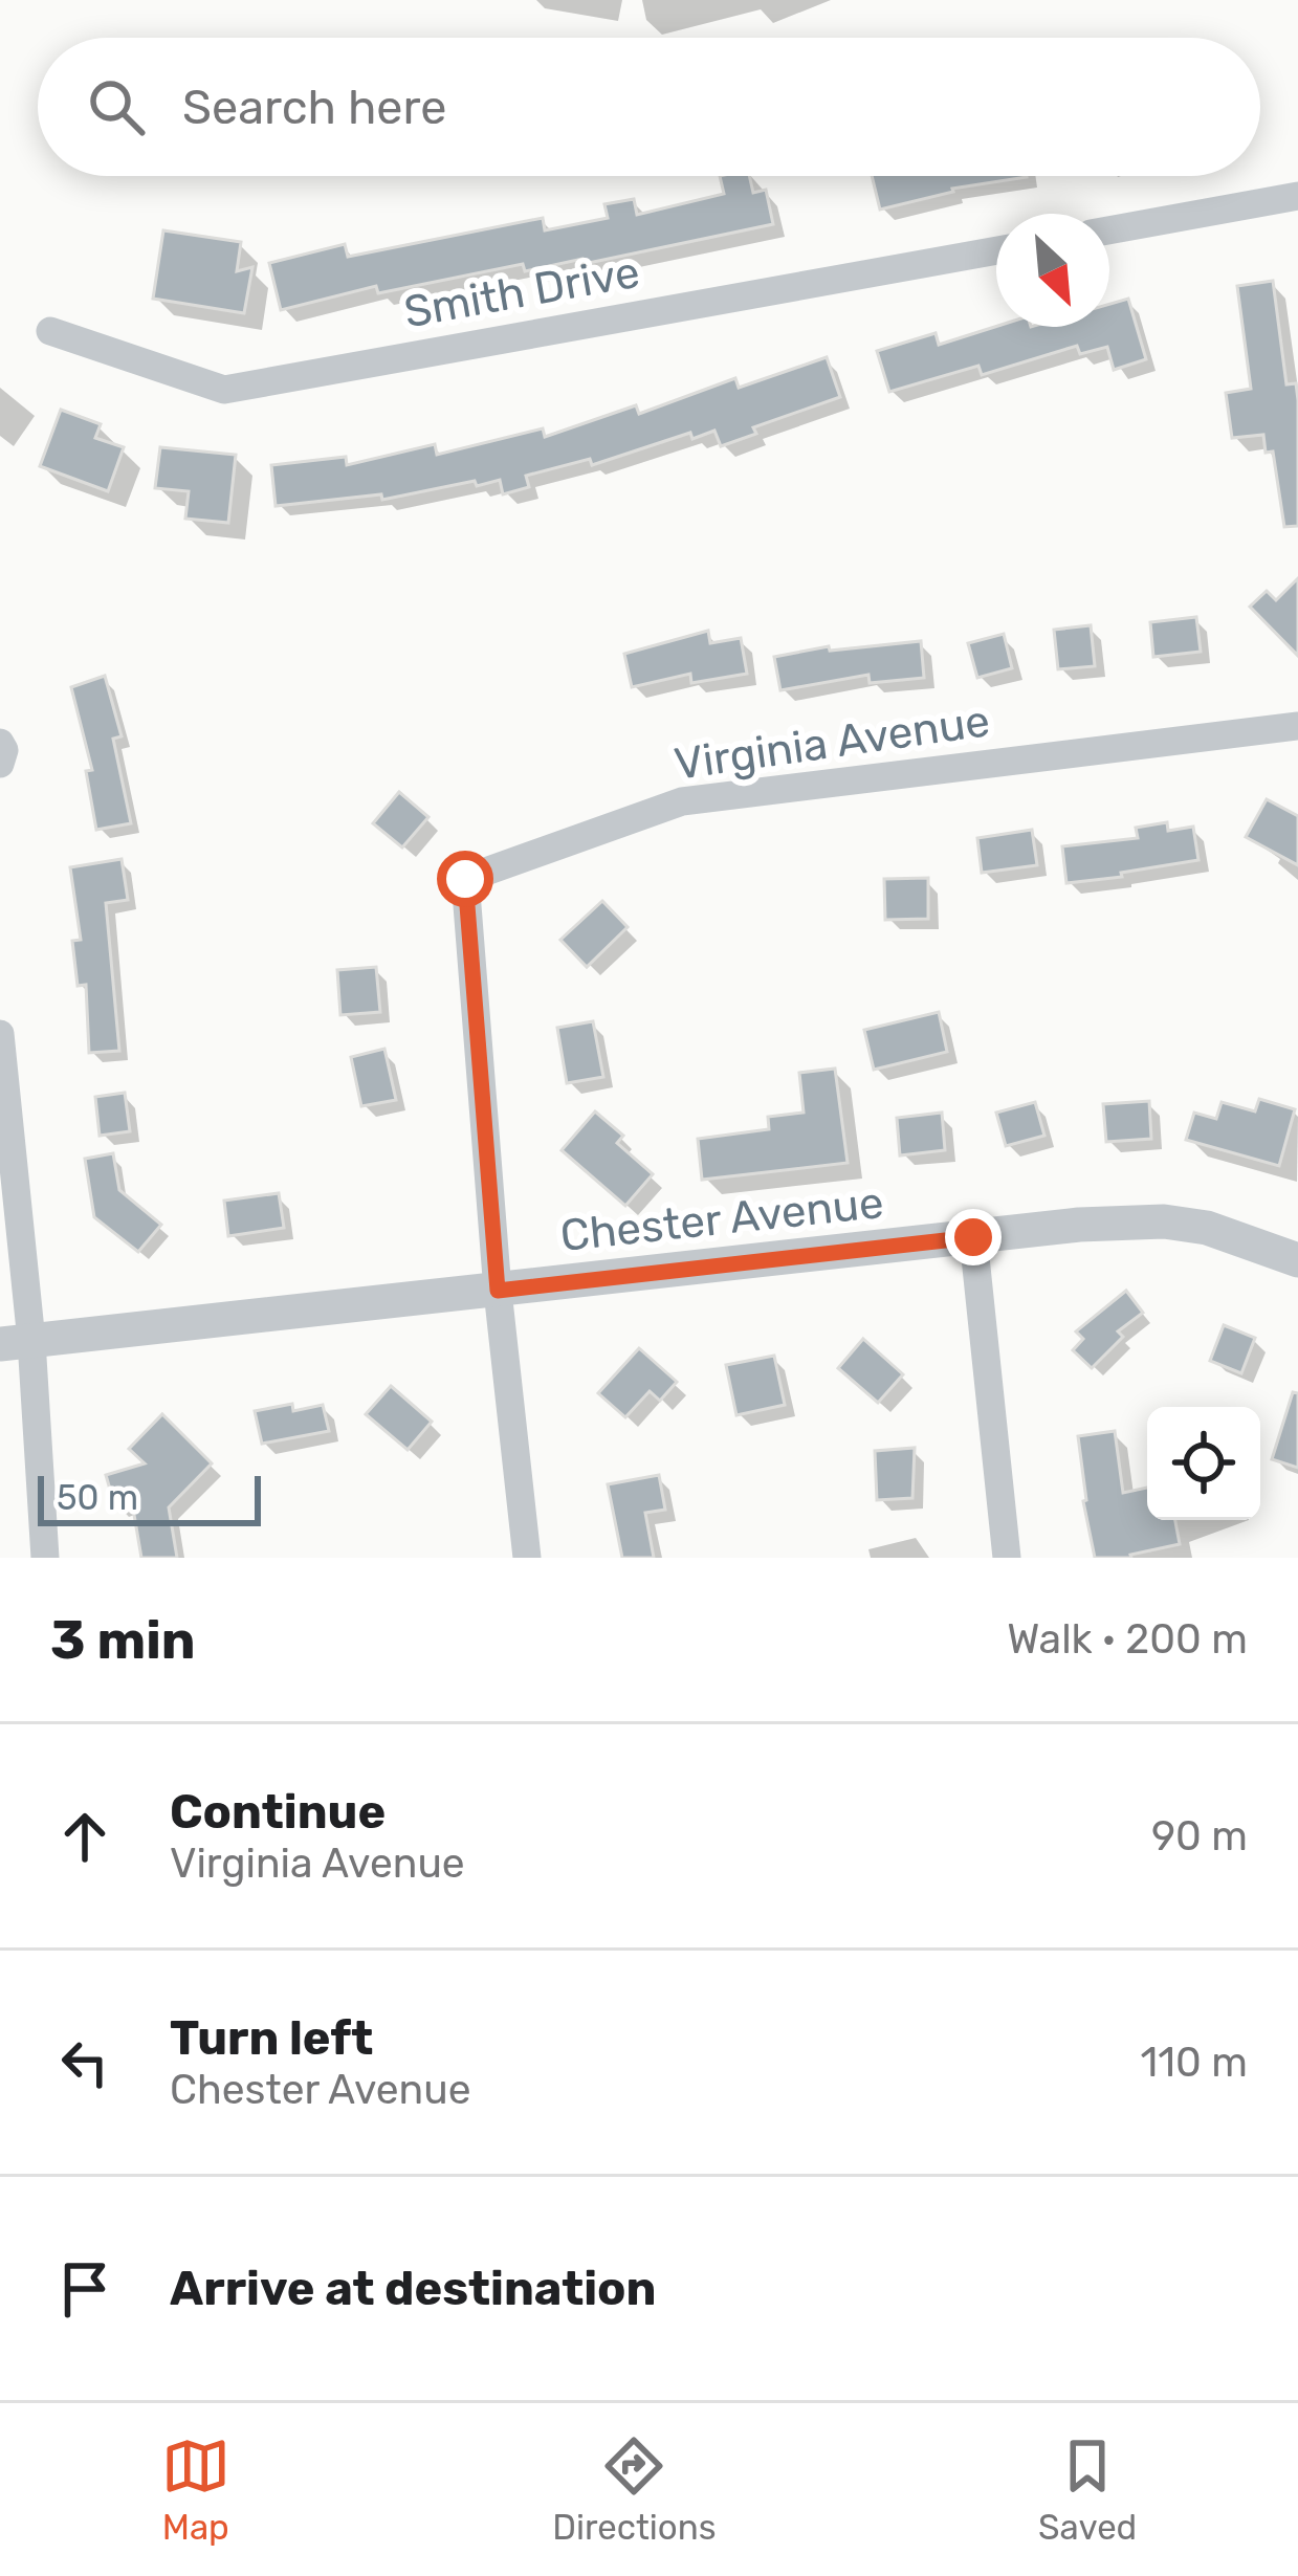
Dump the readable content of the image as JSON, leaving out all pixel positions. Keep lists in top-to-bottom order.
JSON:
{
  "streets": {
    "street": ["Smith Drive", "Virginia Avenue", "Chester Avenue"]
  },
  "crossings": [
    ["Virginia Avenue", "Chester Avenue"]
  ],
  "scale_bar": "50 m",
  "north": "bottom right",
  "page": {
    "search": "Search here",
    "scale": "50 m",
    "heading": ["3 min", "Walk · 200 m"],
    "list": [
      ["Continue", "Virginia Avenue", "90 m"],
      ["Turn left", "Chester Avenue", "110 m"],
      "Arrive at destination"
    ],
    "nav": ["Map", "Directions", "Saved"]
  }
}
